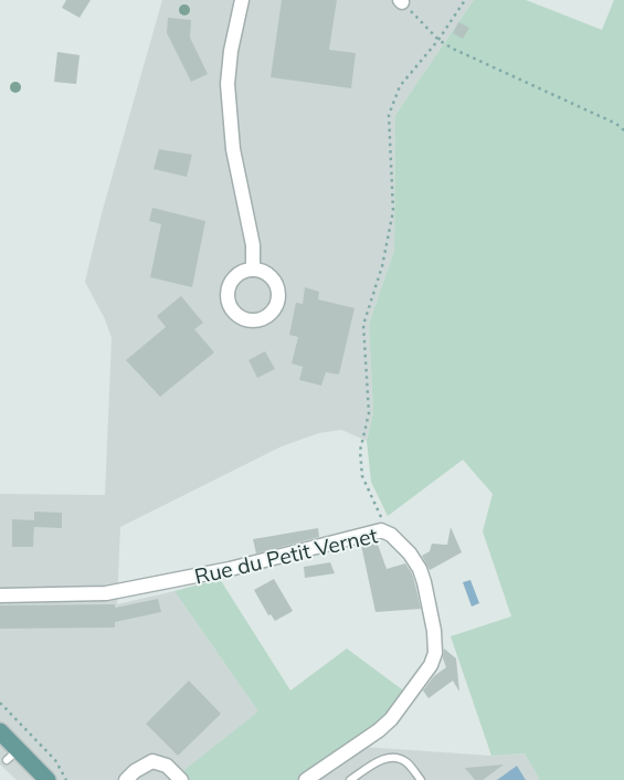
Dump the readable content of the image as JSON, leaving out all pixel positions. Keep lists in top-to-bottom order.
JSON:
{
  "streets": {
    "street": ["Rue du Petit Vernet"]
  }
}
